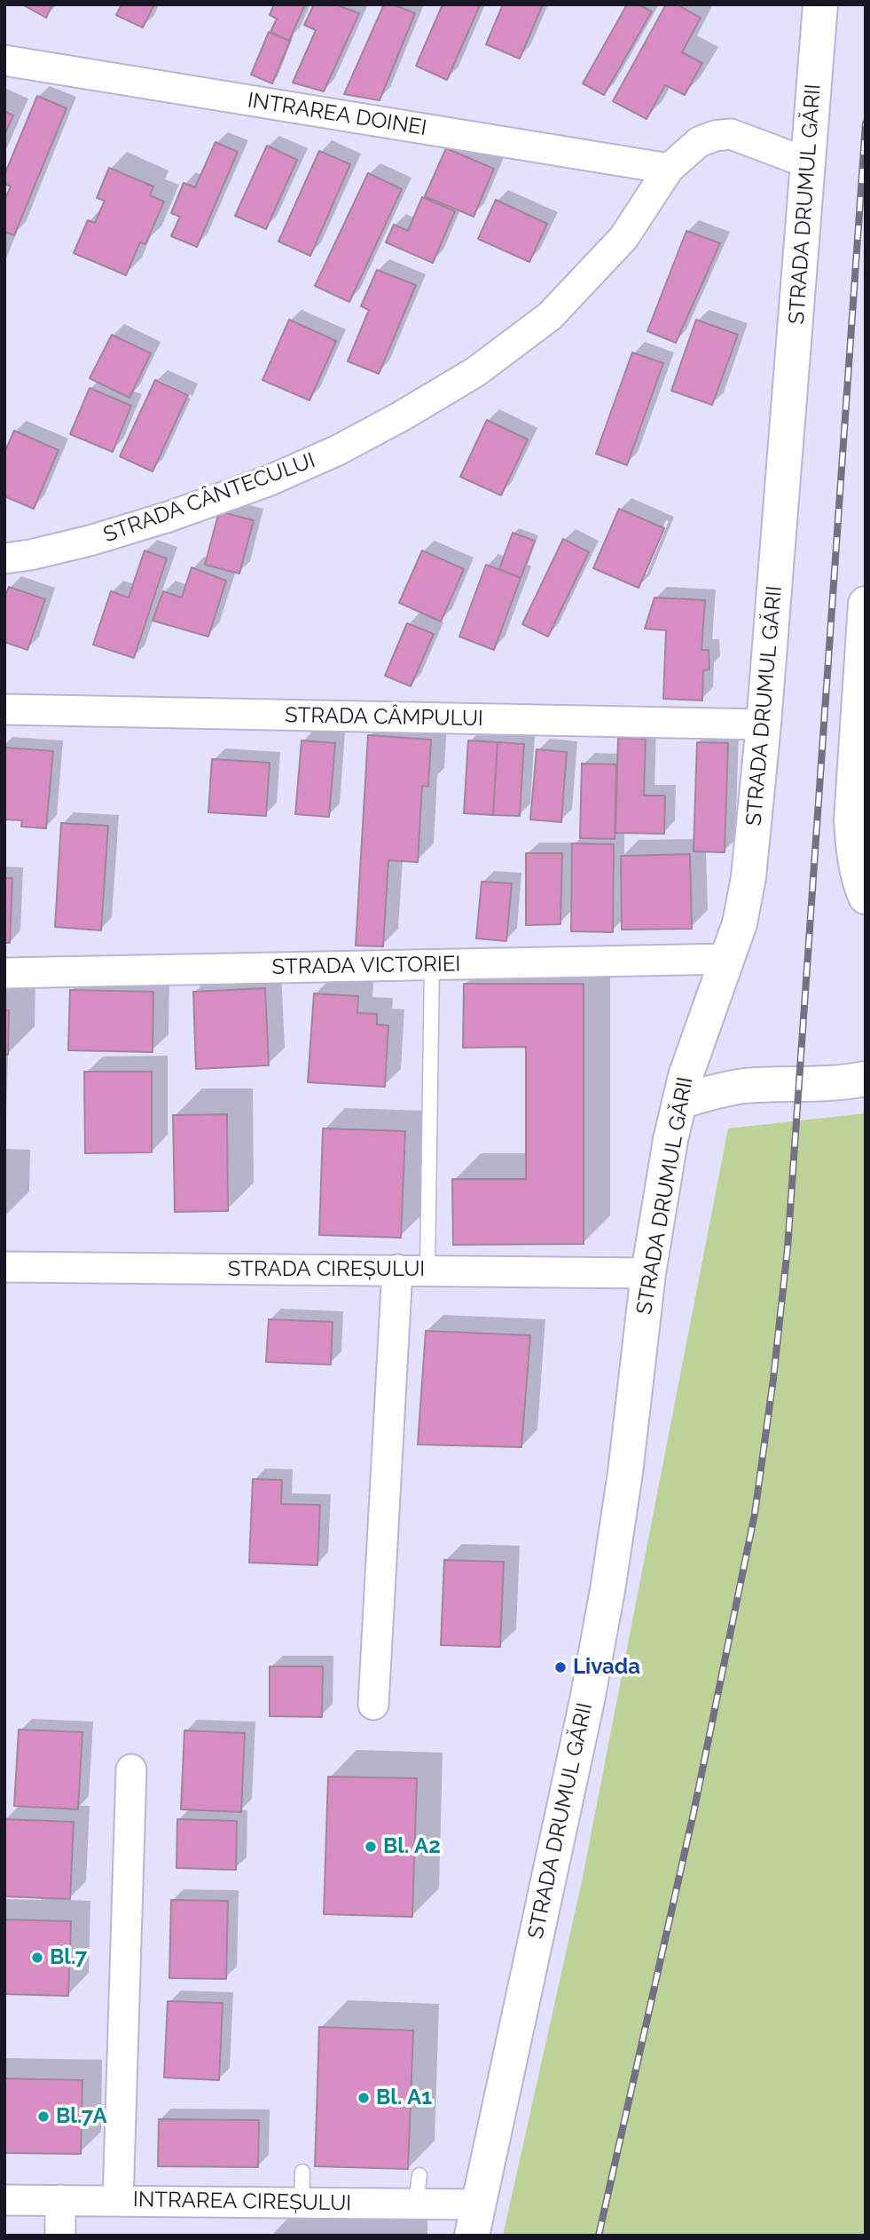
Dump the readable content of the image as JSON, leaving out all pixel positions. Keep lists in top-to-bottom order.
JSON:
{
  "streets": {
    "street": [
      "INTRAREA DOINEI",
      "STRADA DRUMUL GĂRII",
      "STRADA CÂNTECULUI",
      "STRADA CÂMPULUI",
      "STRADA VICTORIEI",
      "STRADA CIREȘULUI",
      "INTRAREA CIREȘULUI"
    ]
  },
  "crossings": [
    ["INTRAREA DOINEI", "STRADA CÂNTECULUI"],
    ["STRADA DRUMUL GĂRII", "STRADA CÂNTECULUI"],
    ["STRADA DRUMUL GĂRII", "STRADA CÂMPULUI"],
    ["STRADA DRUMUL GĂRII", "STRADA VICTORIEI"],
    ["STRADA DRUMUL GĂRII", "STRADA CIREȘULUI"],
    ["STRADA DRUMUL GĂRII", "INTRAREA CIREȘULUI"]
  ],
  "places": [
    "Livada",
    "Bl. A2",
    "Bl.7",
    "Bl. A1",
    "Bl.7A"
  ]
}
